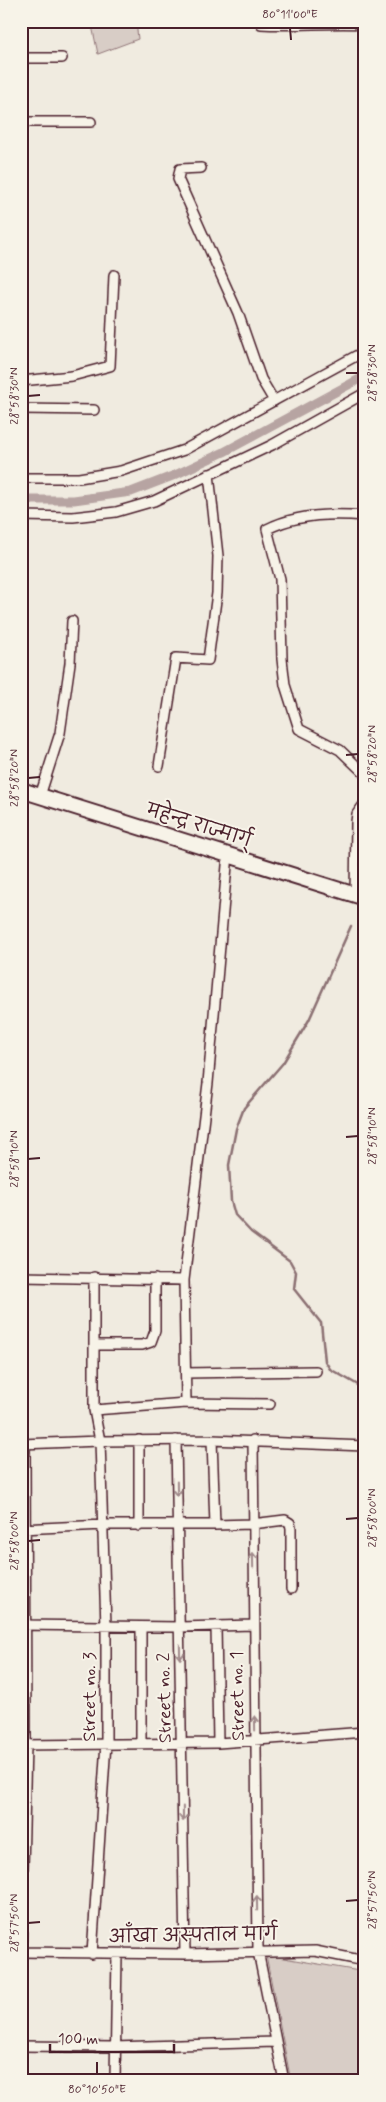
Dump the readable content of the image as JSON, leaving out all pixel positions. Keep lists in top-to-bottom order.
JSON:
{
  "streets": {
    "highway": ["महेन्द्र राज्मार्ग्"],
    "street": [
      "Street no. 1",
      "Street no. 3",
      "Street no. 2",
      "आँखा अस्पताल मार्ग"
    ]
  },
  "crossings": [
    ["Street no. 1", "आँखा अस्पताल मार्ग"],
    ["Street no. 3", "आँखा अस्पताल मार्ग"],
    ["Street no. 2", "आँखा अस्पताल मार्ग"]
  ],
  "one_way": ["Street no. 1"],
  "scale_bar": "100 m",
  "coordinates": [
    "80°11'00\"E",
    "28°58'30\"N",
    "28°58'20\"N",
    "28°58'10\"N",
    "28°58'00\"N",
    "28°57'50\"N",
    "80°10'50\"E"
  ]
}
